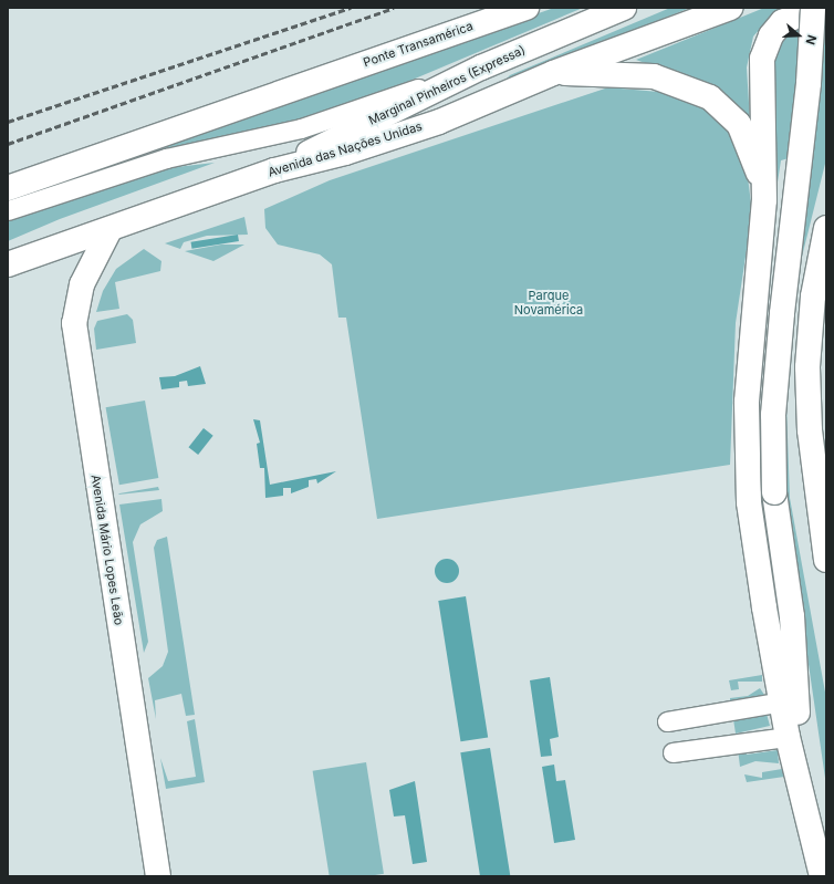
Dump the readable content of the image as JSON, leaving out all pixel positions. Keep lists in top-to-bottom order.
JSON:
{
  "streets": {
    "main road": [
      "Ponte Transamérica",
      "Marginal Pinheiros (Expressa)",
      "Avenida das Nações Unidas",
      "Avenida Mário Lopes Leão"
    ]
  },
  "crossings": [
    ["Marginal Pinheiros (Expressa)", "Avenida das Nações Unidas"],
    ["Avenida das Nações Unidas", "Avenida Mário Lopes Leão"]
  ],
  "parks": ["Parque Novamérica"],
  "north": "right"
}
